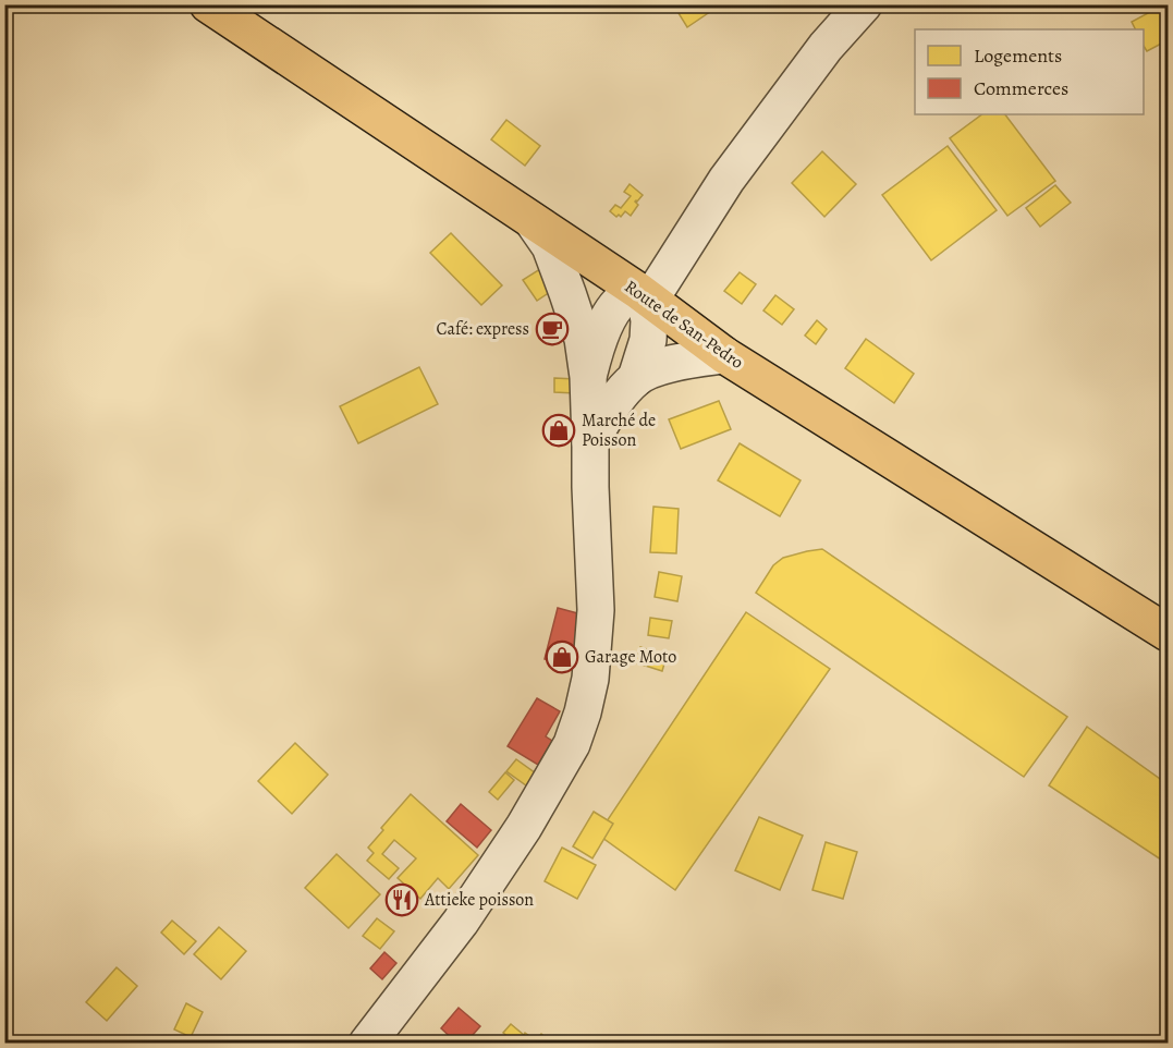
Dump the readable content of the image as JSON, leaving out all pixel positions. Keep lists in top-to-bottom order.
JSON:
{
  "streets": {
    "main road": ["Route de San-Pedro"]
  },
  "places": {
    "cafe": ["Café: express"],
    "shop": ["Marché de Poisson", "Garage Moto"],
    "restaurant": ["Attieke poisson"]
  },
  "legend": ["Logements", "Commerces"]
}
